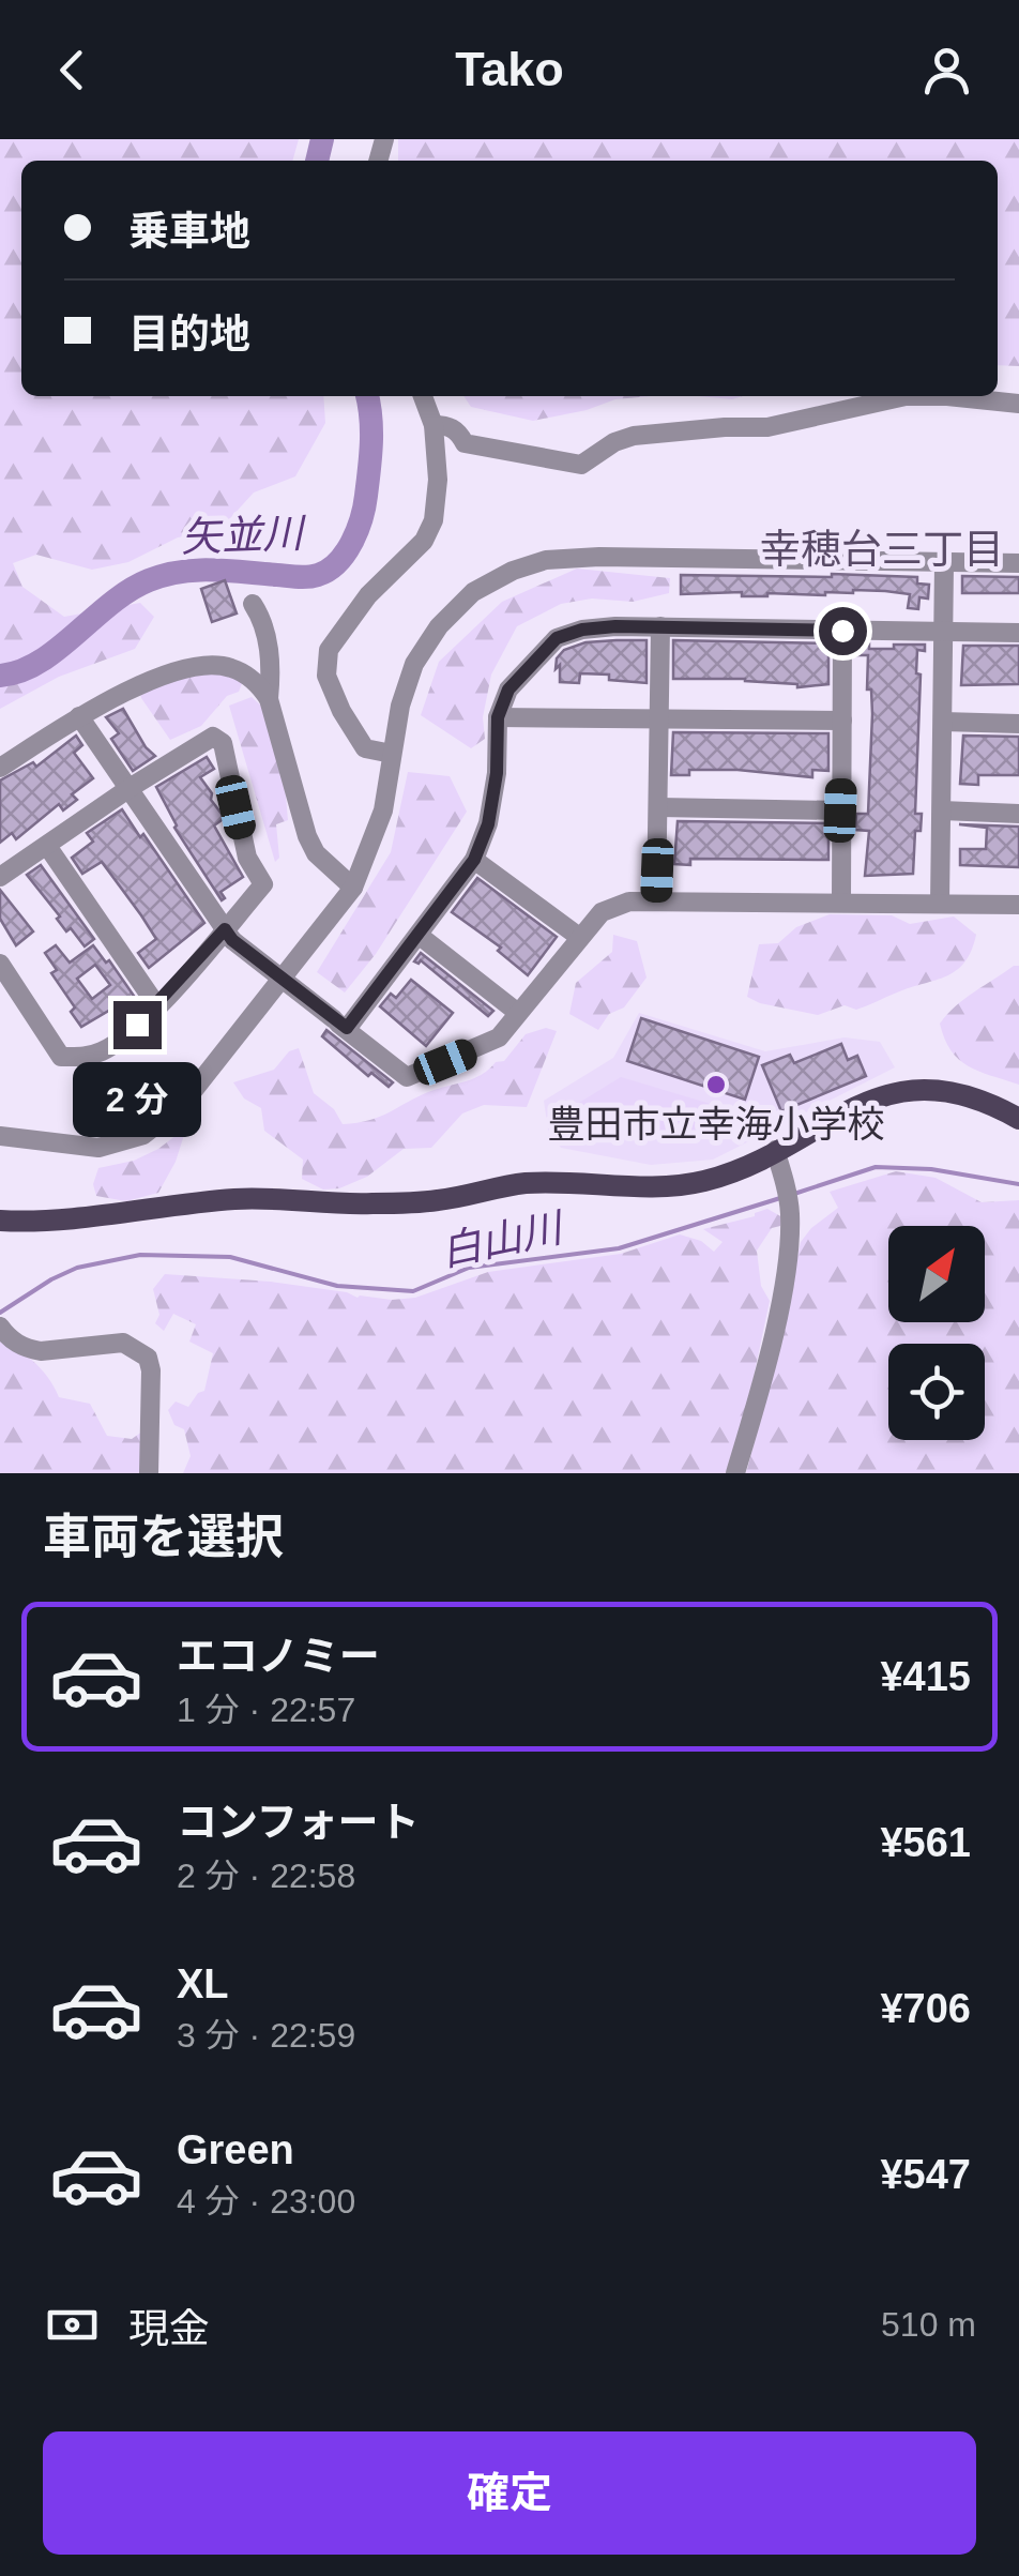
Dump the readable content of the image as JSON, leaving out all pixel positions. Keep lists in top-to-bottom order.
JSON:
{
  "districts": ["幸穂台三丁目"],
  "water": ["矢並川", "白山川"],
  "places": ["豊田市立幸海小学校"],
  "north": "top right",
  "page": {
    "header": "Tako",
    "banner": ["乗車地", "目的地"],
    "bubble": "2 分",
    "heading": "車両を選択",
    "list": [
      {
        "name": "エコノミー",
        "note": "1 分 · 22:57",
        "value": "¥415"
      },
      {
        "name": "コンフォート",
        "note": "2 分 · 22:58",
        "value": "¥561"
      },
      {
        "name": "XL",
        "note": "3 分 · 22:59",
        "value": "¥706"
      },
      {
        "name": "Green",
        "note": "4 分 · 23:00",
        "value": "¥547"
      }
    ],
    "pay": ["現金", "510 m"],
    "buttons": "確定"
  }
}
